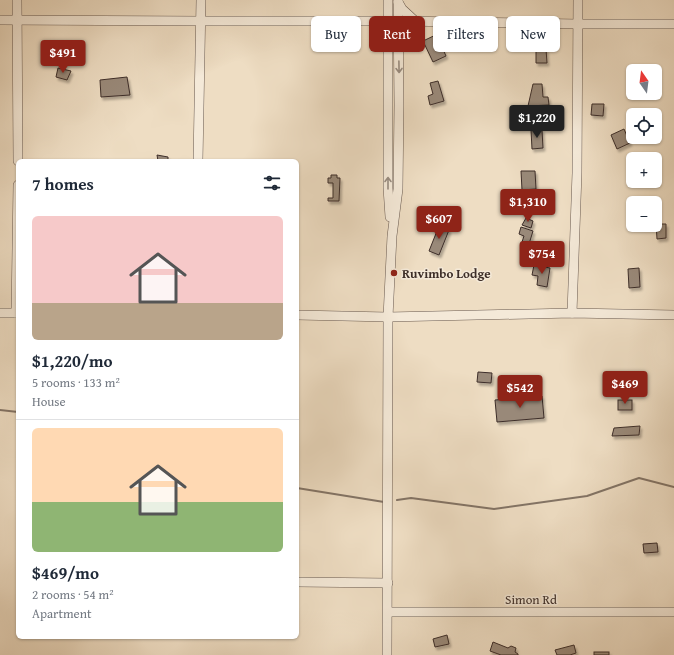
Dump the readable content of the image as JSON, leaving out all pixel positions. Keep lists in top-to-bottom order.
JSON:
{
  "streets": {
    "street": ["Simon Rd"]
  },
  "places": ["Ruvimbo Lodge"],
  "north": "top",
  "page": {
    "chip": [
      "Buy",
      "Rent",
      "Filters",
      "New"
    ],
    "price": [
      "$491",
      "$1,220",
      "$1,310",
      "$607",
      "$754",
      "$469",
      "$542"
    ],
    "map_buttons": ["+", "−"],
    "heading": "7 homes",
    "list": [
      {
        "name": "$1,220/mo",
        "note": "5 rooms · 133 m² · House"
      },
      {
        "name": "$469/mo",
        "note": "2 rooms · 54 m² · Apartment"
      }
    ]
  }
}
